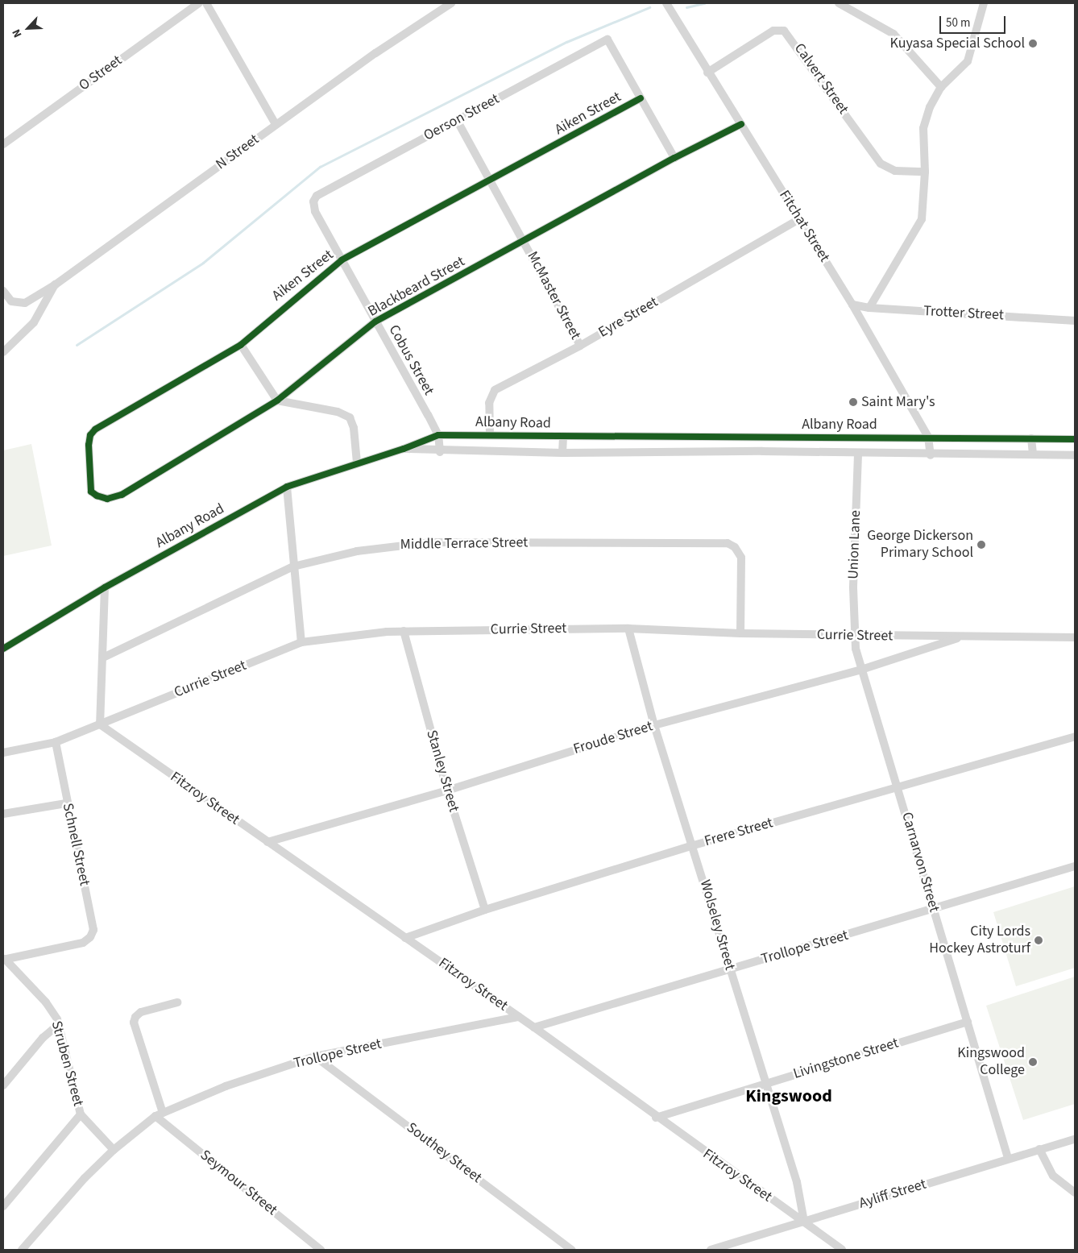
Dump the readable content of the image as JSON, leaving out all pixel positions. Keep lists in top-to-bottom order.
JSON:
{
  "streets": {
    "street": [
      "O Street",
      "Calvert Street",
      "Aiken Street",
      "Oerson Street",
      "N Street",
      "Fitchat Street",
      "Blackbeard Street",
      "McMaster Street",
      "Trotter Street",
      "Eyre Street",
      "Cobus Street",
      "Albany Road",
      "Middle Terrace Street",
      "Union Lane",
      "Currie Street",
      "Froude Street",
      "Stanley Street",
      "Fitzroy Street",
      "Frere Street",
      "Schnell Street",
      "Carnarvon Street",
      "Wolseley Street",
      "Trollope Street",
      "Livingstone Street",
      "Struben Street",
      "Southey Street",
      "Seymour Street",
      "Ayliff Street"
    ]
  },
  "crossings": [
    ["Calvert Street", "Fitchat Street"],
    ["Aiken Street", "Oerson Street"],
    ["Aiken Street", "Blackbeard Street"],
    ["Aiken Street", "McMaster Street"],
    ["Aiken Street", "Cobus Street"],
    ["Oerson Street", "McMaster Street"],
    ["Oerson Street", "Cobus Street"],
    ["Fitchat Street", "Blackbeard Street"],
    ["Fitchat Street", "Trotter Street"],
    ["Fitchat Street", "Eyre Street"],
    ["Fitchat Street", "Albany Road"],
    ["Blackbeard Street", "McMaster Street"],
    ["Blackbeard Street", "Cobus Street"],
    ["McMaster Street", "Eyre Street"],
    ["Eyre Street", "Albany Road"],
    ["Cobus Street", "Albany Road"],
    ["Albany Road", "Union Lane"],
    ["Middle Terrace Street", "Currie Street"],
    ["Union Lane", "Currie Street"],
    ["Union Lane", "Carnarvon Street"],
    ["Currie Street", "Froude Street"],
    ["Currie Street", "Stanley Street"],
    ["Currie Street", "Fitzroy Street"],
    ["Currie Street", "Schnell Street"],
    ["Currie Street", "Carnarvon Street"],
    ["Currie Street", "Wolseley Street"],
    ["Froude Street", "Stanley Street"],
    ["Froude Street", "Fitzroy Street"],
    ["Froude Street", "Carnarvon Street"],
    ["Froude Street", "Wolseley Street"],
    ["Stanley Street", "Frere Street"],
    ["Fitzroy Street", "Frere Street"],
    ["Fitzroy Street", "Wolseley Street"],
    ["Fitzroy Street", "Trollope Street"],
    ["Fitzroy Street", "Livingstone Street"],
    ["Fitzroy Street", "Ayliff Street"],
    ["Frere Street", "Carnarvon Street"],
    ["Frere Street", "Wolseley Street"],
    ["Schnell Street", "Struben Street"],
    ["Carnarvon Street", "Trollope Street"],
    ["Carnarvon Street", "Livingstone Street"],
    ["Carnarvon Street", "Ayliff Street"],
    ["Wolseley Street", "Trollope Street"],
    ["Wolseley Street", "Livingstone Street"],
    ["Wolseley Street", "Ayliff Street"],
    ["Trollope Street", "Struben Street"],
    ["Trollope Street", "Southey Street"],
    ["Trollope Street", "Seymour Street"]
  ],
  "districts": ["Kingswood"],
  "places": [
    "Kuyasa Special School",
    "Saint Mary's",
    "George Dickerson Primary School",
    "City Lords Hockey Astroturf",
    "Kingswood College"
  ],
  "scale_bar": "50 m",
  "north": "bottom left"
}
